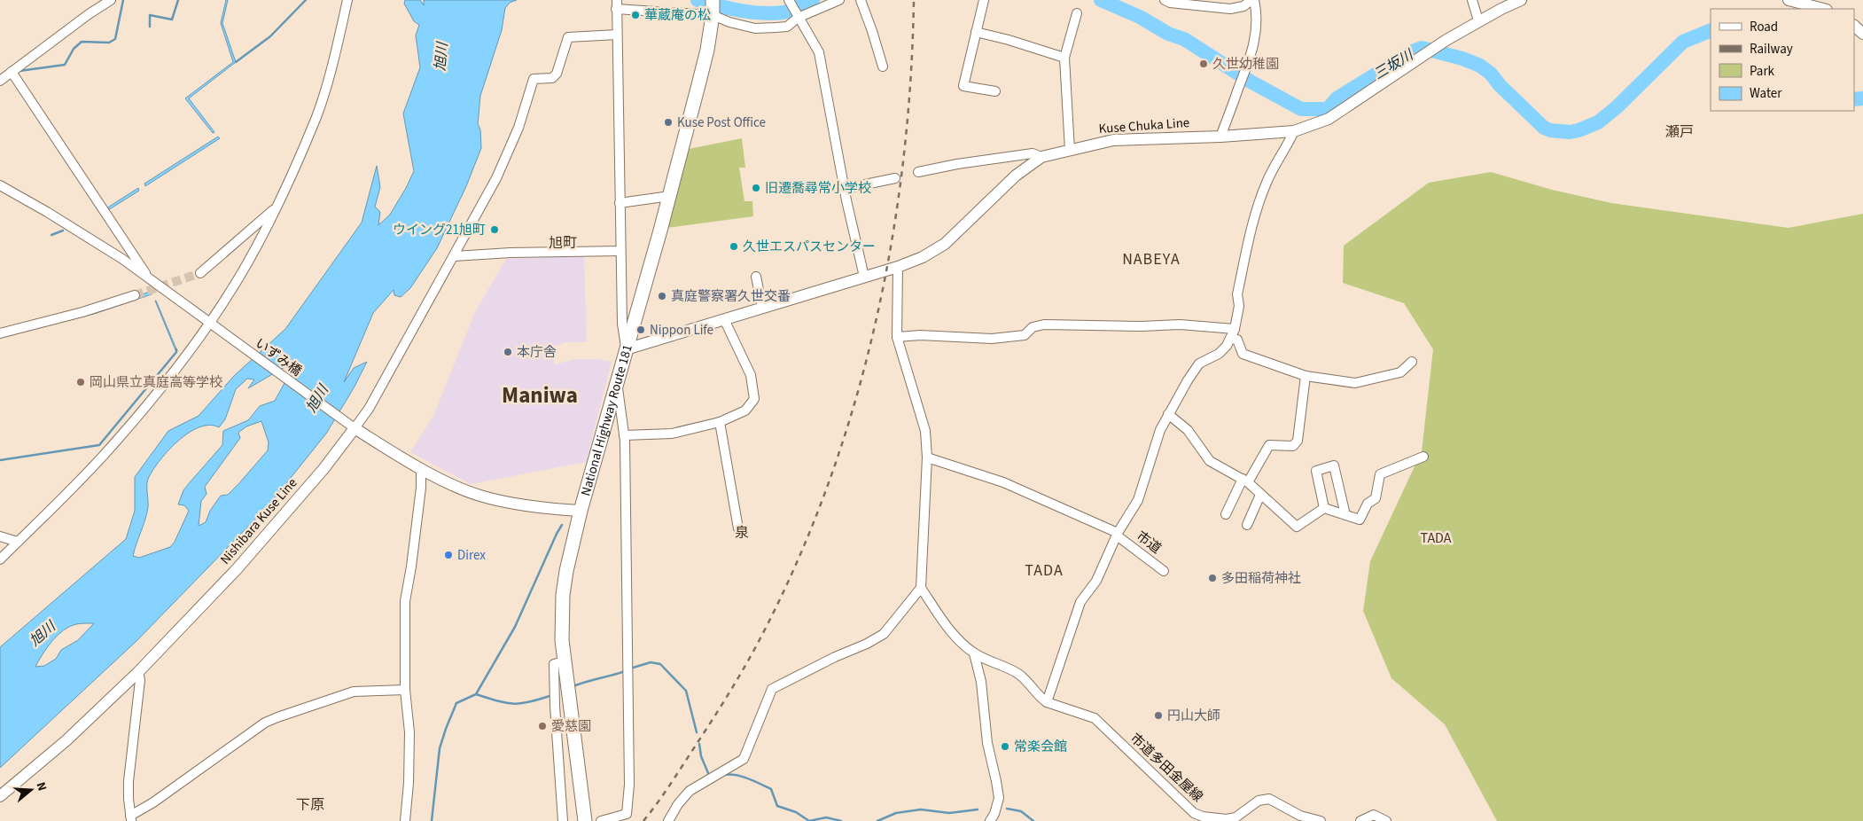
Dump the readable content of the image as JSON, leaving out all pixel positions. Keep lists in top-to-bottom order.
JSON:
{
  "streets": {
    "highway": ["National Highway Route 181"],
    "main road": ["Kuse Chuka Line", "Nishibara Kuse Line"],
    "street": ["いずみ橋", "市道", "市道多田金屋線"]
  },
  "crossings": [
    ["Kuse Chuka Line", "National Highway Route 181"],
    ["いずみ橋", "Nishibara Kuse Line"]
  ],
  "districts": [
    "瀬戸",
    "旭町",
    "NABEYA",
    "Maniwa",
    "泉",
    "TADA",
    "TADA",
    "下原"
  ],
  "water": ["旭川", "三坂川"],
  "places": [
    "華蔵庵の松",
    "久世幼稚園",
    "Kuse Post Office",
    "旧遷喬尋常小学校",
    "ウイング21旭町",
    "久世エスパスセンター",
    "真庭警察署久世交番",
    "Nippon Life",
    "本庁舎",
    "岡山県立真庭高等学校",
    "Direx",
    "多田稲荷神社",
    "円山大師",
    "愛慈園",
    "常楽会館"
  ],
  "legend": [
    "Road",
    "Railway",
    "Park",
    "Water"
  ],
  "north": "right"
}
